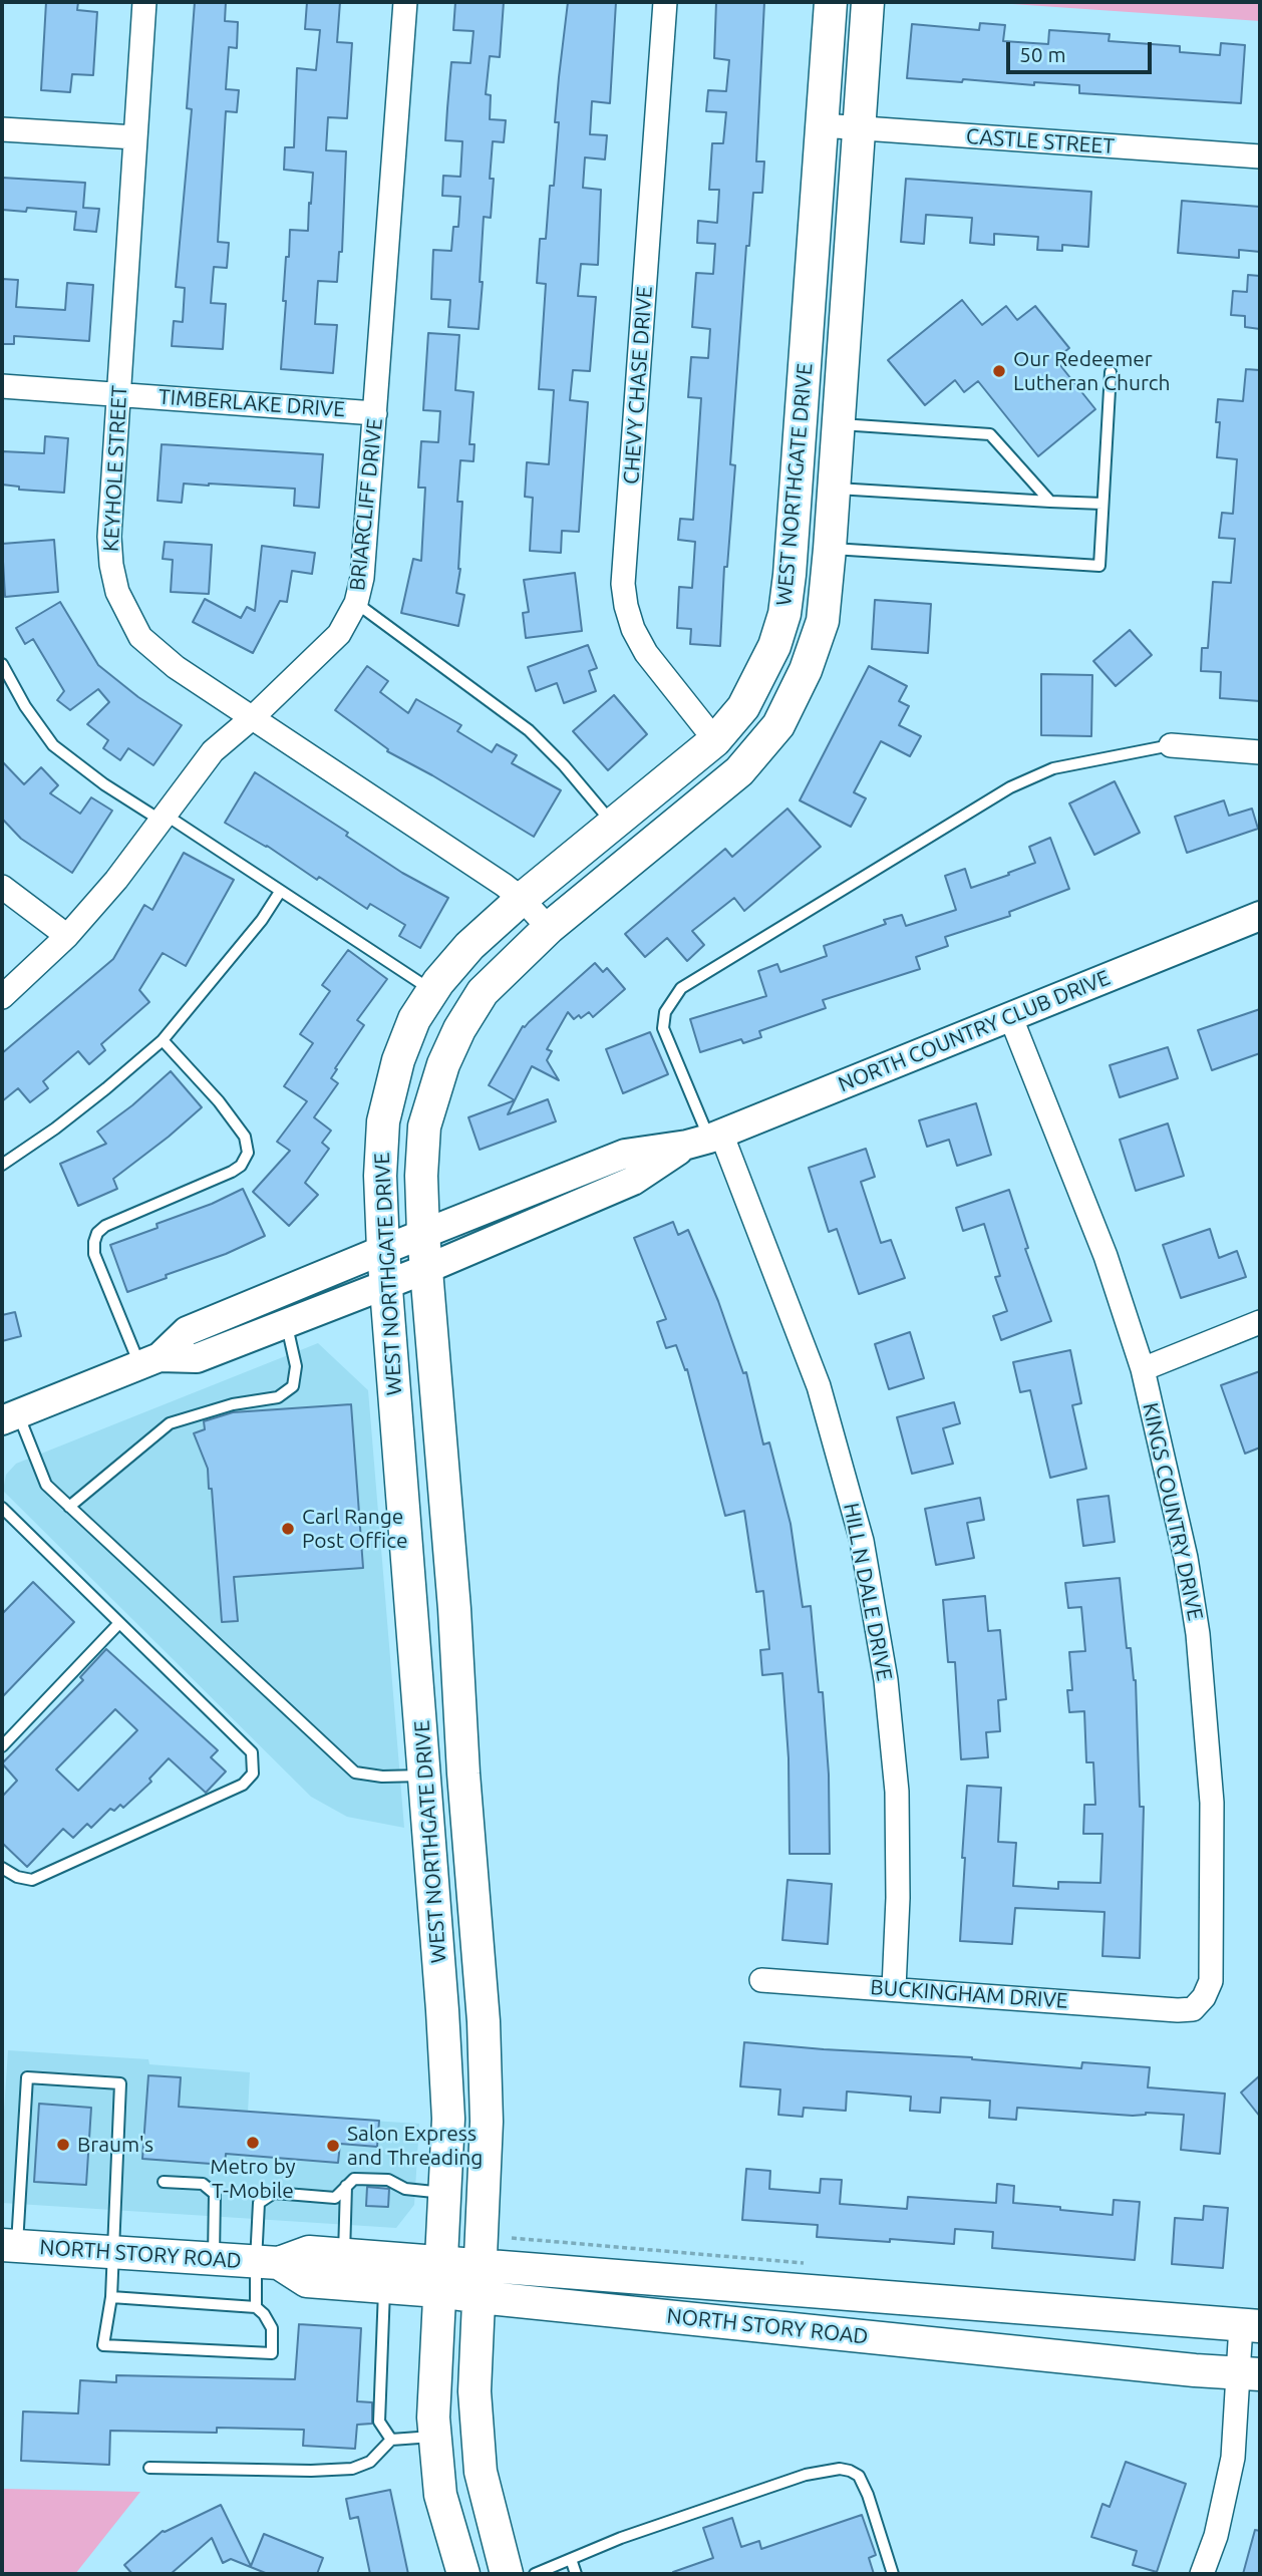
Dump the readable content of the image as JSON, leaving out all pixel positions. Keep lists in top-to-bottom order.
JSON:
{
  "streets": {
    "main road": ["WEST NORTHGATE DRIVE", "NORTH STORY ROAD"],
    "street": [
      "CASTLE STREET",
      "CHEVY CHASE DRIVE",
      "TIMBERLAKE DRIVE",
      "KEYHOLE STREET",
      "BRIARCLIFF DRIVE",
      "NORTH COUNTRY CLUB DRIVE",
      "KINGS COUNTRY DRIVE",
      "HILL N DALE DRIVE",
      "BUCKINGHAM DRIVE"
    ]
  },
  "crossings": [
    ["CASTLE STREET", "WEST NORTHGATE DRIVE"],
    ["CHEVY CHASE DRIVE", "WEST NORTHGATE DRIVE"],
    ["TIMBERLAKE DRIVE", "KEYHOLE STREET"],
    ["TIMBERLAKE DRIVE", "BRIARCLIFF DRIVE"],
    ["KEYHOLE STREET", "WEST NORTHGATE DRIVE"],
    ["KEYHOLE STREET", "BRIARCLIFF DRIVE"],
    ["WEST NORTHGATE DRIVE", "NORTH COUNTRY CLUB DRIVE"],
    ["WEST NORTHGATE DRIVE", "NORTH STORY ROAD"],
    ["NORTH COUNTRY CLUB DRIVE", "KINGS COUNTRY DRIVE"],
    ["NORTH COUNTRY CLUB DRIVE", "HILL N DALE DRIVE"],
    ["KINGS COUNTRY DRIVE", "BUCKINGHAM DRIVE"],
    ["HILL N DALE DRIVE", "BUCKINGHAM DRIVE"]
  ],
  "places": [
    "Our Redeemer Lutheran Church",
    "Carl Range Post Office",
    "Metro by T-Mobile",
    "Braum's",
    "Salon Express and Threading"
  ],
  "scale_bar": "50 m"
}
